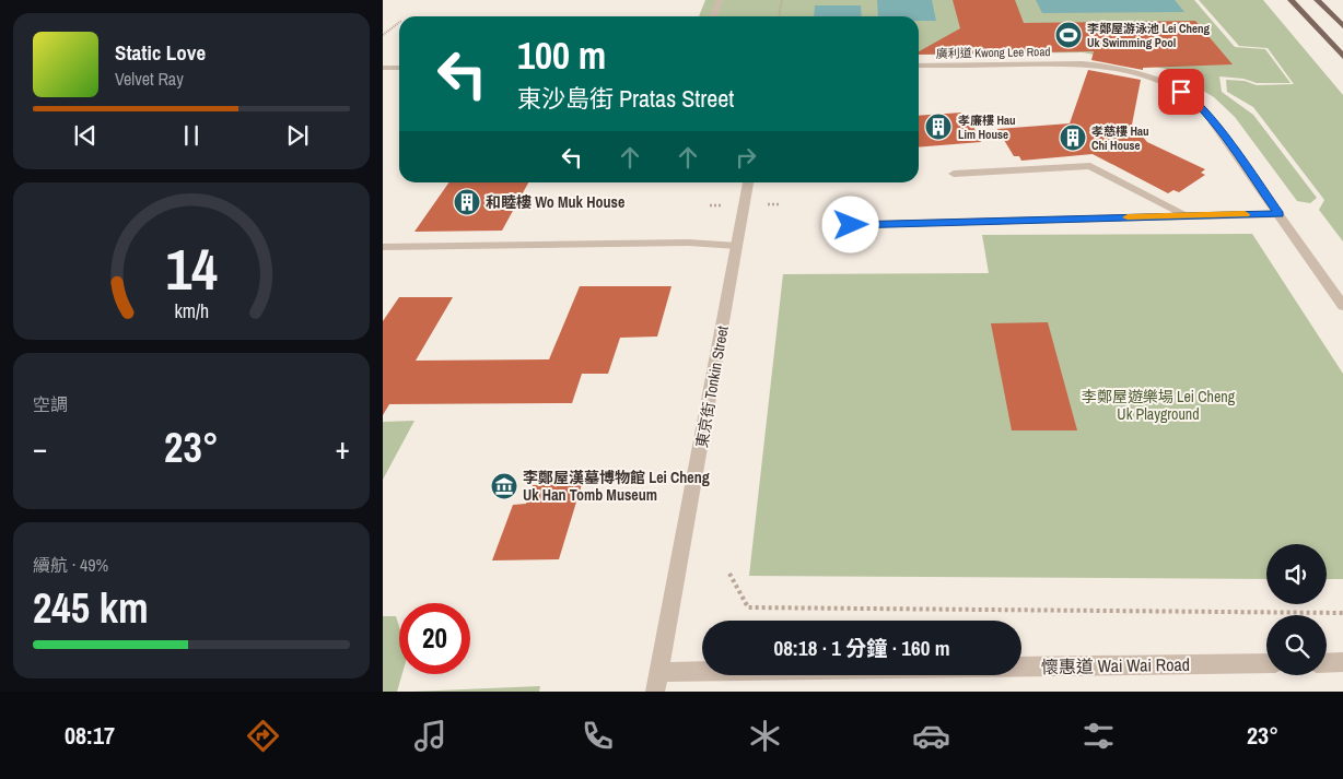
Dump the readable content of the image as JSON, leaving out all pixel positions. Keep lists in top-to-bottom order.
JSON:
{
  "streets": {
    "street": ["廣利道 Kwong Lee Road", "東京街 Tonkin Street", "懷惠道 Wai Wai Road"]
  },
  "crossings": [
    ["東京街 Tonkin Street", "懷惠道 Wai Wai Road"]
  ],
  "parks": ["李鄭屋遊樂場 Lei Cheng Uk Playground"],
  "places": {
    "sports": ["李鄭屋游泳池 Lei Cheng Uk Swimming Pool"],
    "building": ["孝廉樓 Hau Lim House", "孝慈樓 Hau Chi House", "和睦樓 Wo Muk House"],
    "museum": ["李鄭屋漢墓博物館 Lei Cheng Uk Han Tomb Museum"]
  },
  "page": {
    "turn": ["100 m", "東沙島街 Pratas Street"],
    "song": ["Static Love", "Velvet Ray"],
    "tile": [
      "空調",
      ["續航 · 49%", "245 km"]
    ],
    "heat": ["−", "23°", "+"],
    "limit": "20",
    "trip": "08:18 · 1 分鐘 · 160 m",
    "tabs": ["08:17", "23°"],
    "gauge": ["14", "km/h"]
  }
}
